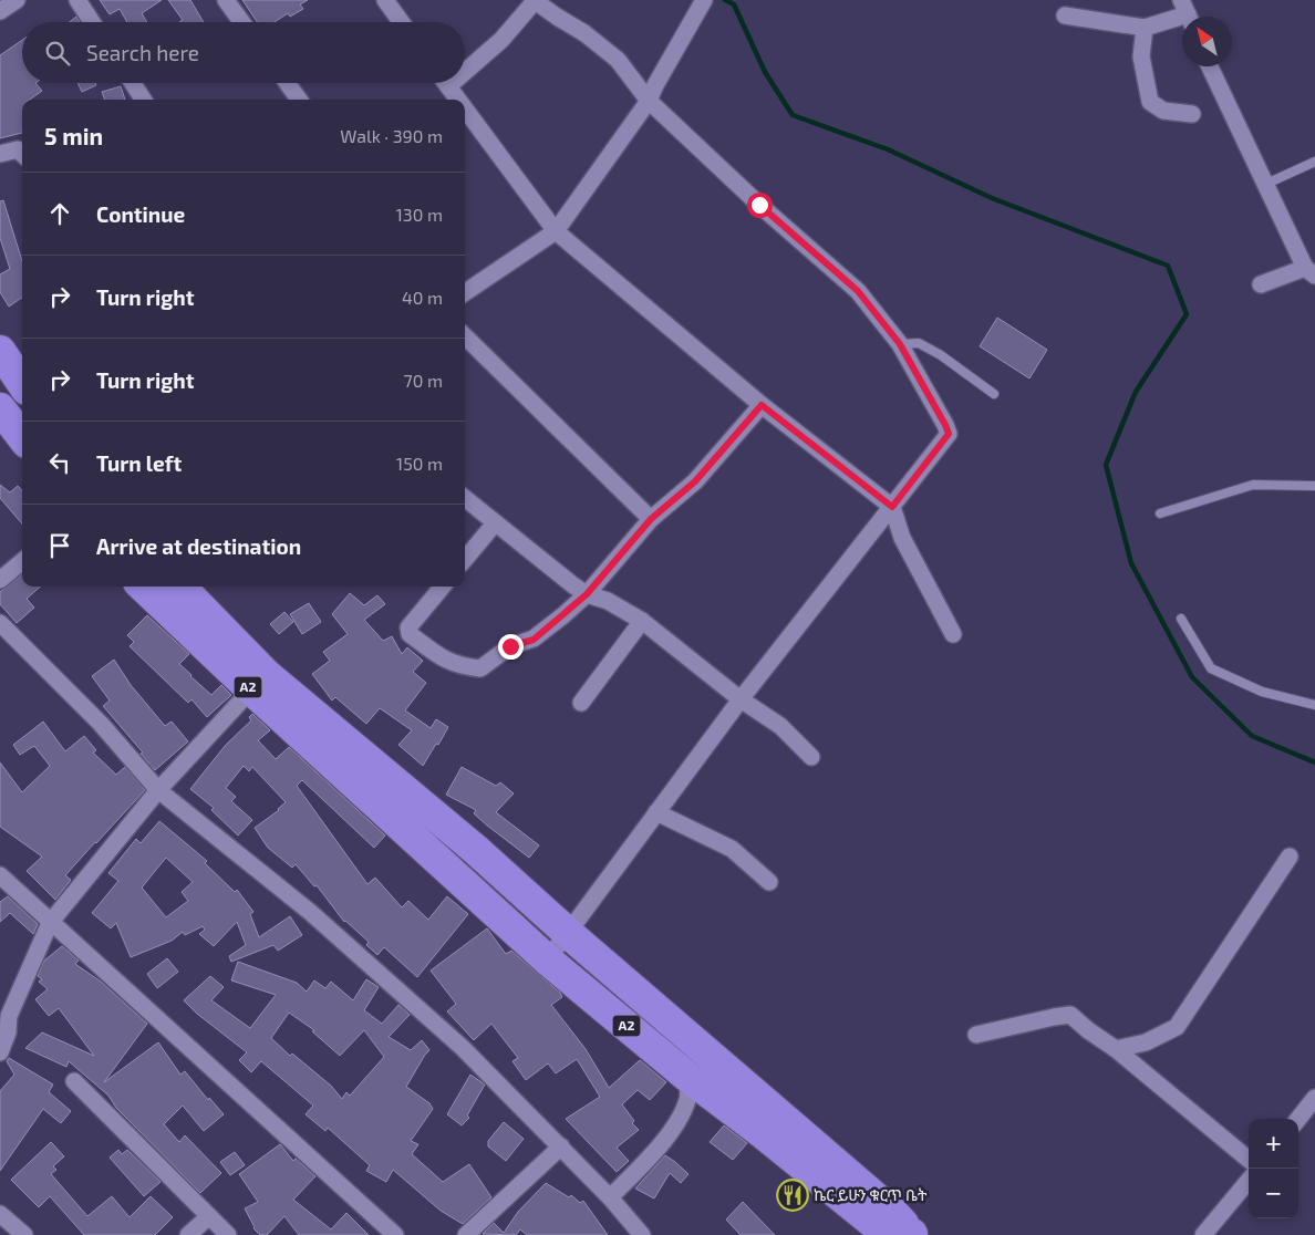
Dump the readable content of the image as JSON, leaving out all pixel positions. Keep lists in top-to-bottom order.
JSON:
{
  "streets": {
    "highway": ["A2"]
  },
  "places": {
    "restaurant": ["ኬር ይሁን ቁርጥ ቤት"]
  },
  "north": "top left",
  "page": {
    "search": "Search here",
    "heading": ["5 min", "Walk · 390 m"],
    "list": [
      ["Continue", "130 m"],
      ["Turn right", "40 m"],
      ["Turn right", "70 m"],
      ["Turn left", "150 m"],
      "Arrive at destination"
    ],
    "map_buttons": ["+", "−"]
  }
}
